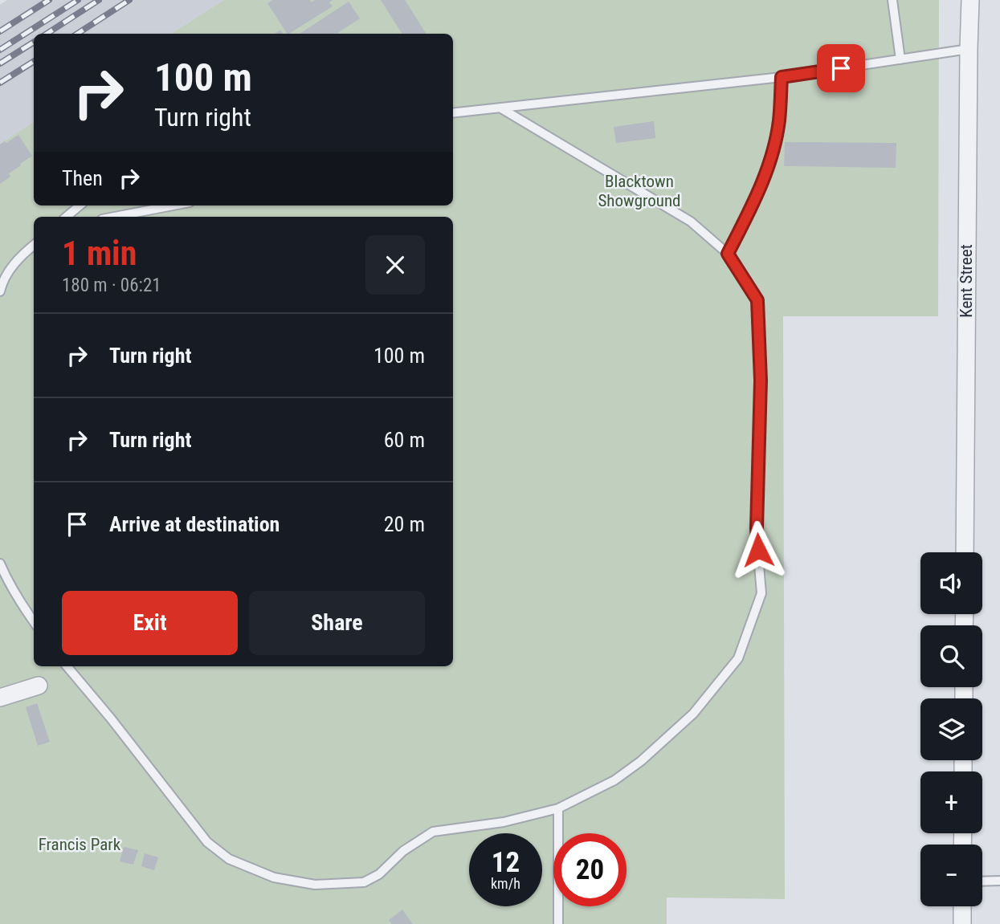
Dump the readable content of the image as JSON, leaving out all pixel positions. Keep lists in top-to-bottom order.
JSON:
{
  "streets": {
    "street": ["Kent Street"]
  },
  "parks": ["Blacktown Showground", "Francis Park"],
  "page": {
    "turn": ["100 m", "Turn right"],
    "then": "Then",
    "heading": ["1 min", "180 m · 06:21"],
    "list": [
      {
        "name": "Turn right",
        "value": "100 m"
      },
      {
        "name": "Turn right",
        "value": "60 m"
      },
      {
        "name": "Arrive at destination",
        "value": "20 m"
      }
    ],
    "map_buttons": ["+", "−"],
    "buttons": ["Exit", "Share"],
    "speed": "12 km/h",
    "limit": "20"
  }
}
